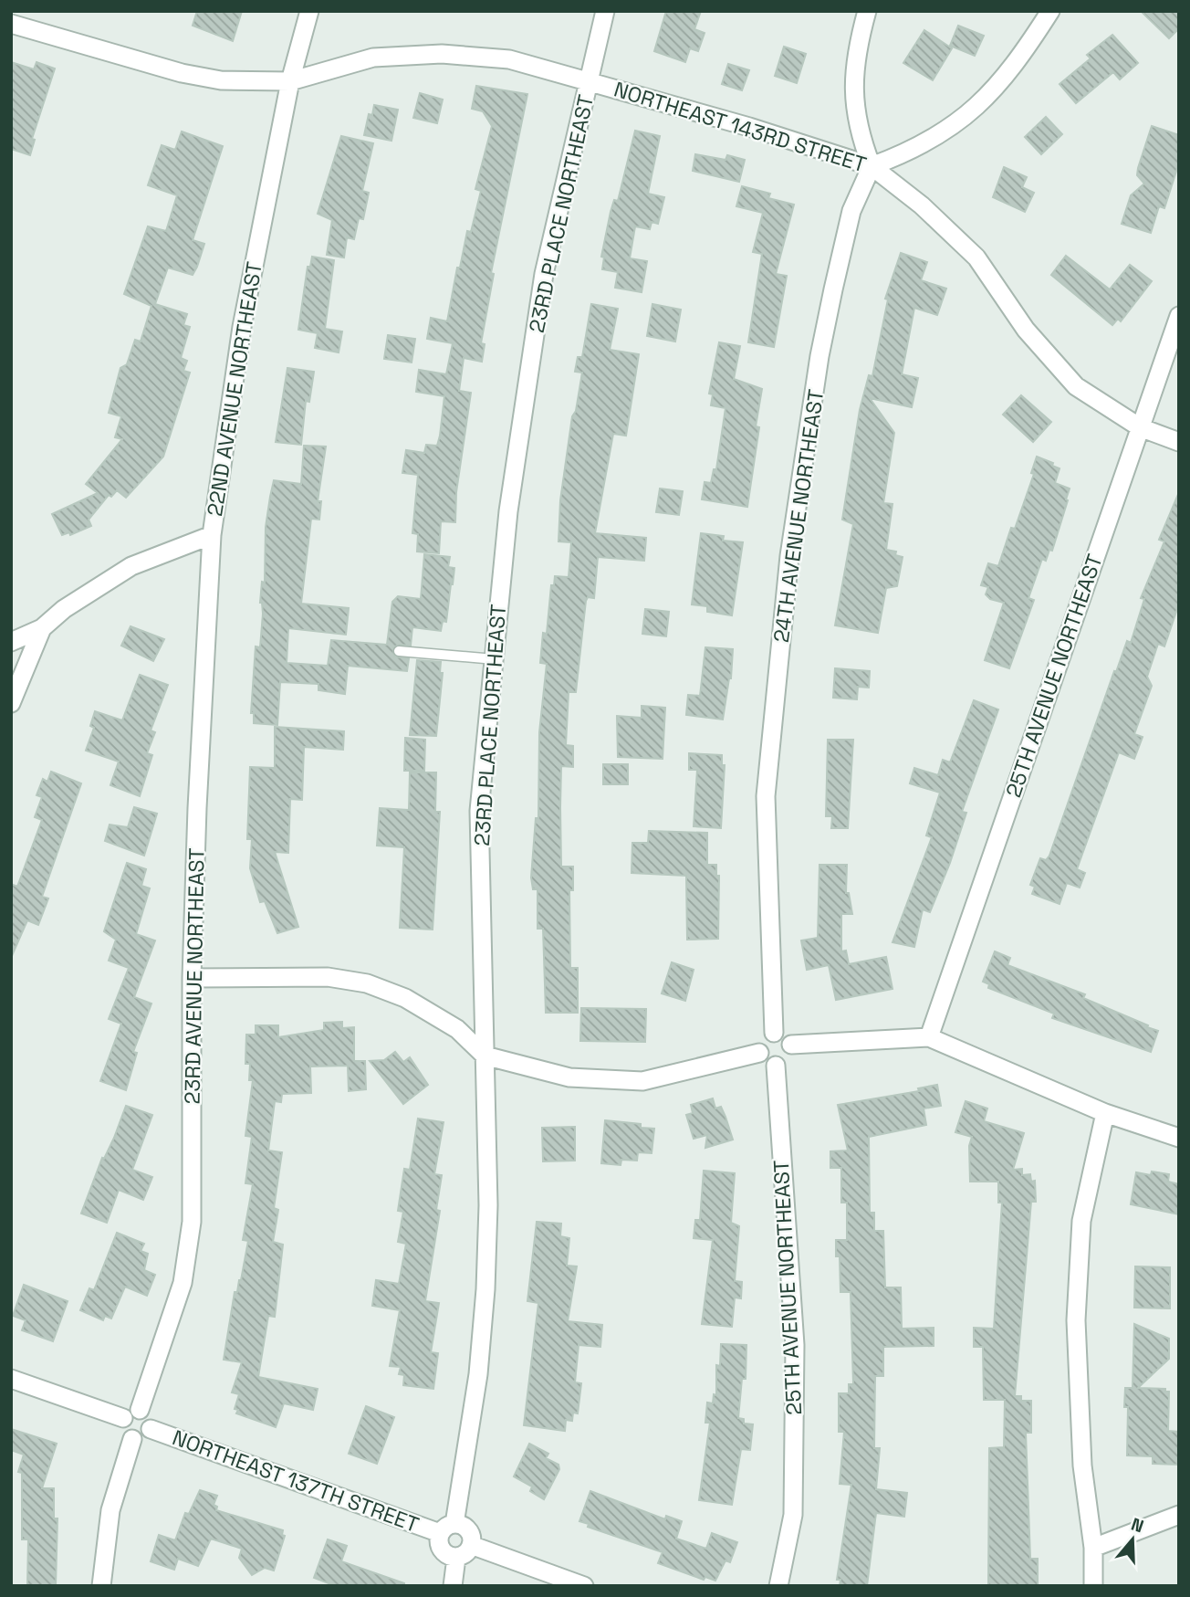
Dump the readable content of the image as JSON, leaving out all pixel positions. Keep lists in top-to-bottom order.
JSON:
{
  "streets": {
    "street": [
      "NORTHEAST 143RD STREET",
      "23RD PLACE NORTHEAST",
      "22ND AVENUE NORTHEAST",
      "24TH AVENUE NORTHEAST",
      "25TH AVENUE NORTHEAST",
      "23RD AVENUE NORTHEAST",
      "NORTHEAST 137TH STREET"
    ]
  },
  "crossings": [
    ["NORTHEAST 143RD STREET", "23RD PLACE NORTHEAST"],
    ["NORTHEAST 143RD STREET", "22ND AVENUE NORTHEAST"],
    ["NORTHEAST 143RD STREET", "24TH AVENUE NORTHEAST"],
    ["NORTHEAST 143RD STREET", "25TH AVENUE NORTHEAST"],
    ["23RD PLACE NORTHEAST", "NORTHEAST 137TH STREET"],
    ["22ND AVENUE NORTHEAST", "23RD AVENUE NORTHEAST"],
    ["24TH AVENUE NORTHEAST", "25TH AVENUE NORTHEAST"],
    ["23RD AVENUE NORTHEAST", "NORTHEAST 137TH STREET"]
  ],
  "north": "top"
}
